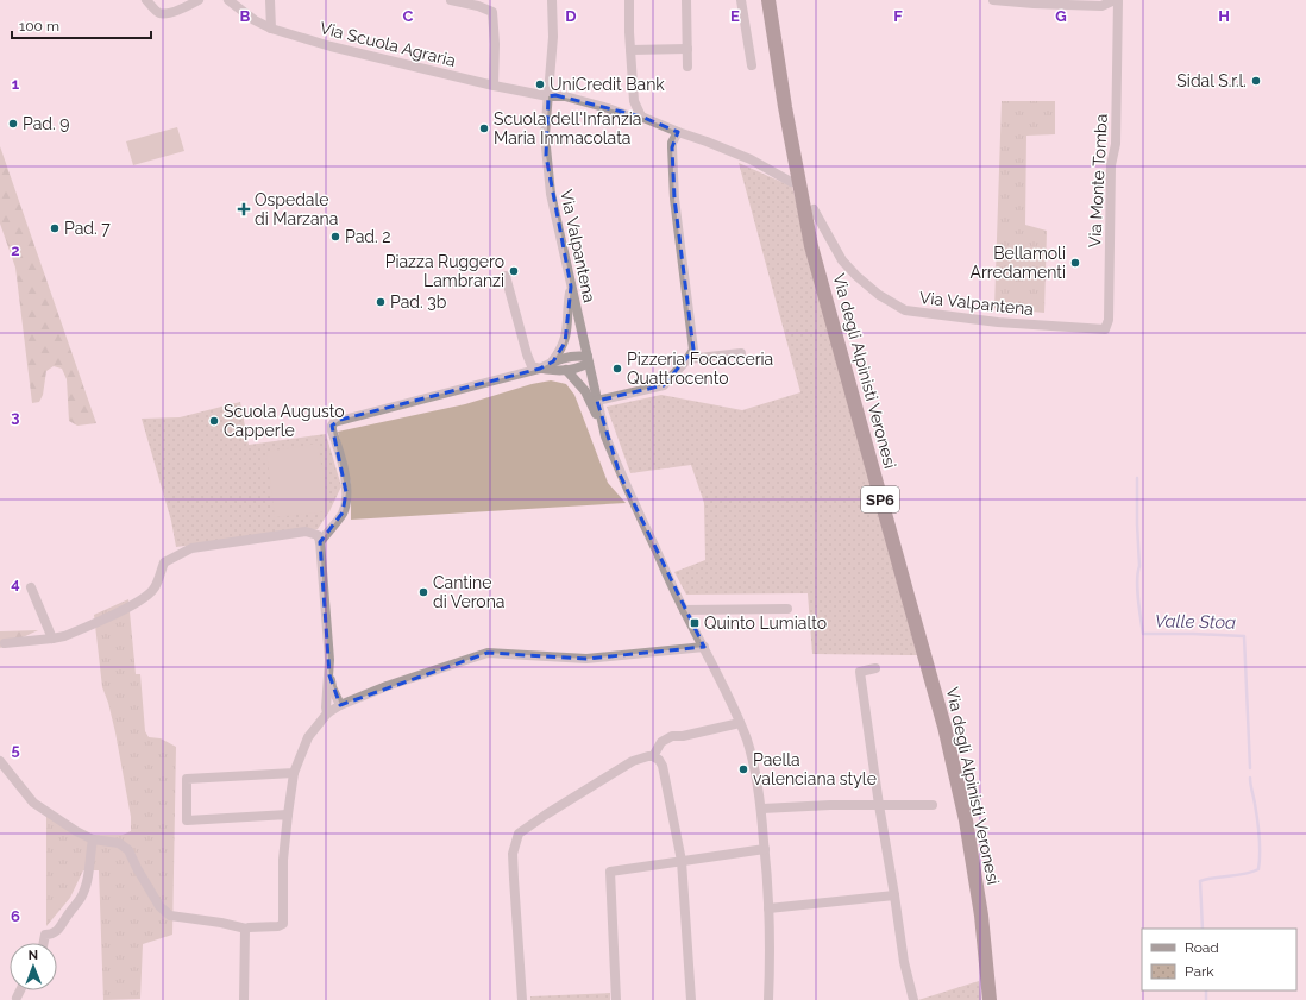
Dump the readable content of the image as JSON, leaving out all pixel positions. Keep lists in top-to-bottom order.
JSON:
{
  "streets": {
    "highway": ["Via degli Alpinisti Veronesi", "SP6"],
    "street": ["Via Scuola Agraria", "Via Monte Tomba", "Via Valpantena"]
  },
  "crossings": [
    ["Via Scuola Agraria", "Via Valpantena"],
    ["Via Monte Tomba", "Via Valpantena"]
  ],
  "water": ["Valle Stoa"],
  "places": {
    "other": [
      "Sidal S.r.l.",
      "UniCredit Bank",
      "Pad. 9",
      "Scuola dell'Infanzia Maria Immacolata",
      "Pad. 7",
      "Pad. 2",
      "Bellamoli Arredamenti",
      "Piazza Ruggero Lambranzi",
      "Pad. 3b",
      "Pizzeria Focacceria Quattrocento",
      "Scuola Augusto Capperle",
      "Cantine di Verona",
      "Paella valenciana style"
    ],
    "health": ["Ospedale di Marzana"],
    "transit": ["Quinto Lumialto"]
  },
  "legend": ["Road", "Park"],
  "scale_bar": "100 m",
  "north": "top",
  "grid": {
    "columns": [
      "B",
      "C",
      "D",
      "E",
      "F",
      "G",
      "H"
    ],
    "rows": [
      "1",
      "2",
      "3",
      "4",
      "5",
      "6"
    ]
  }
}
